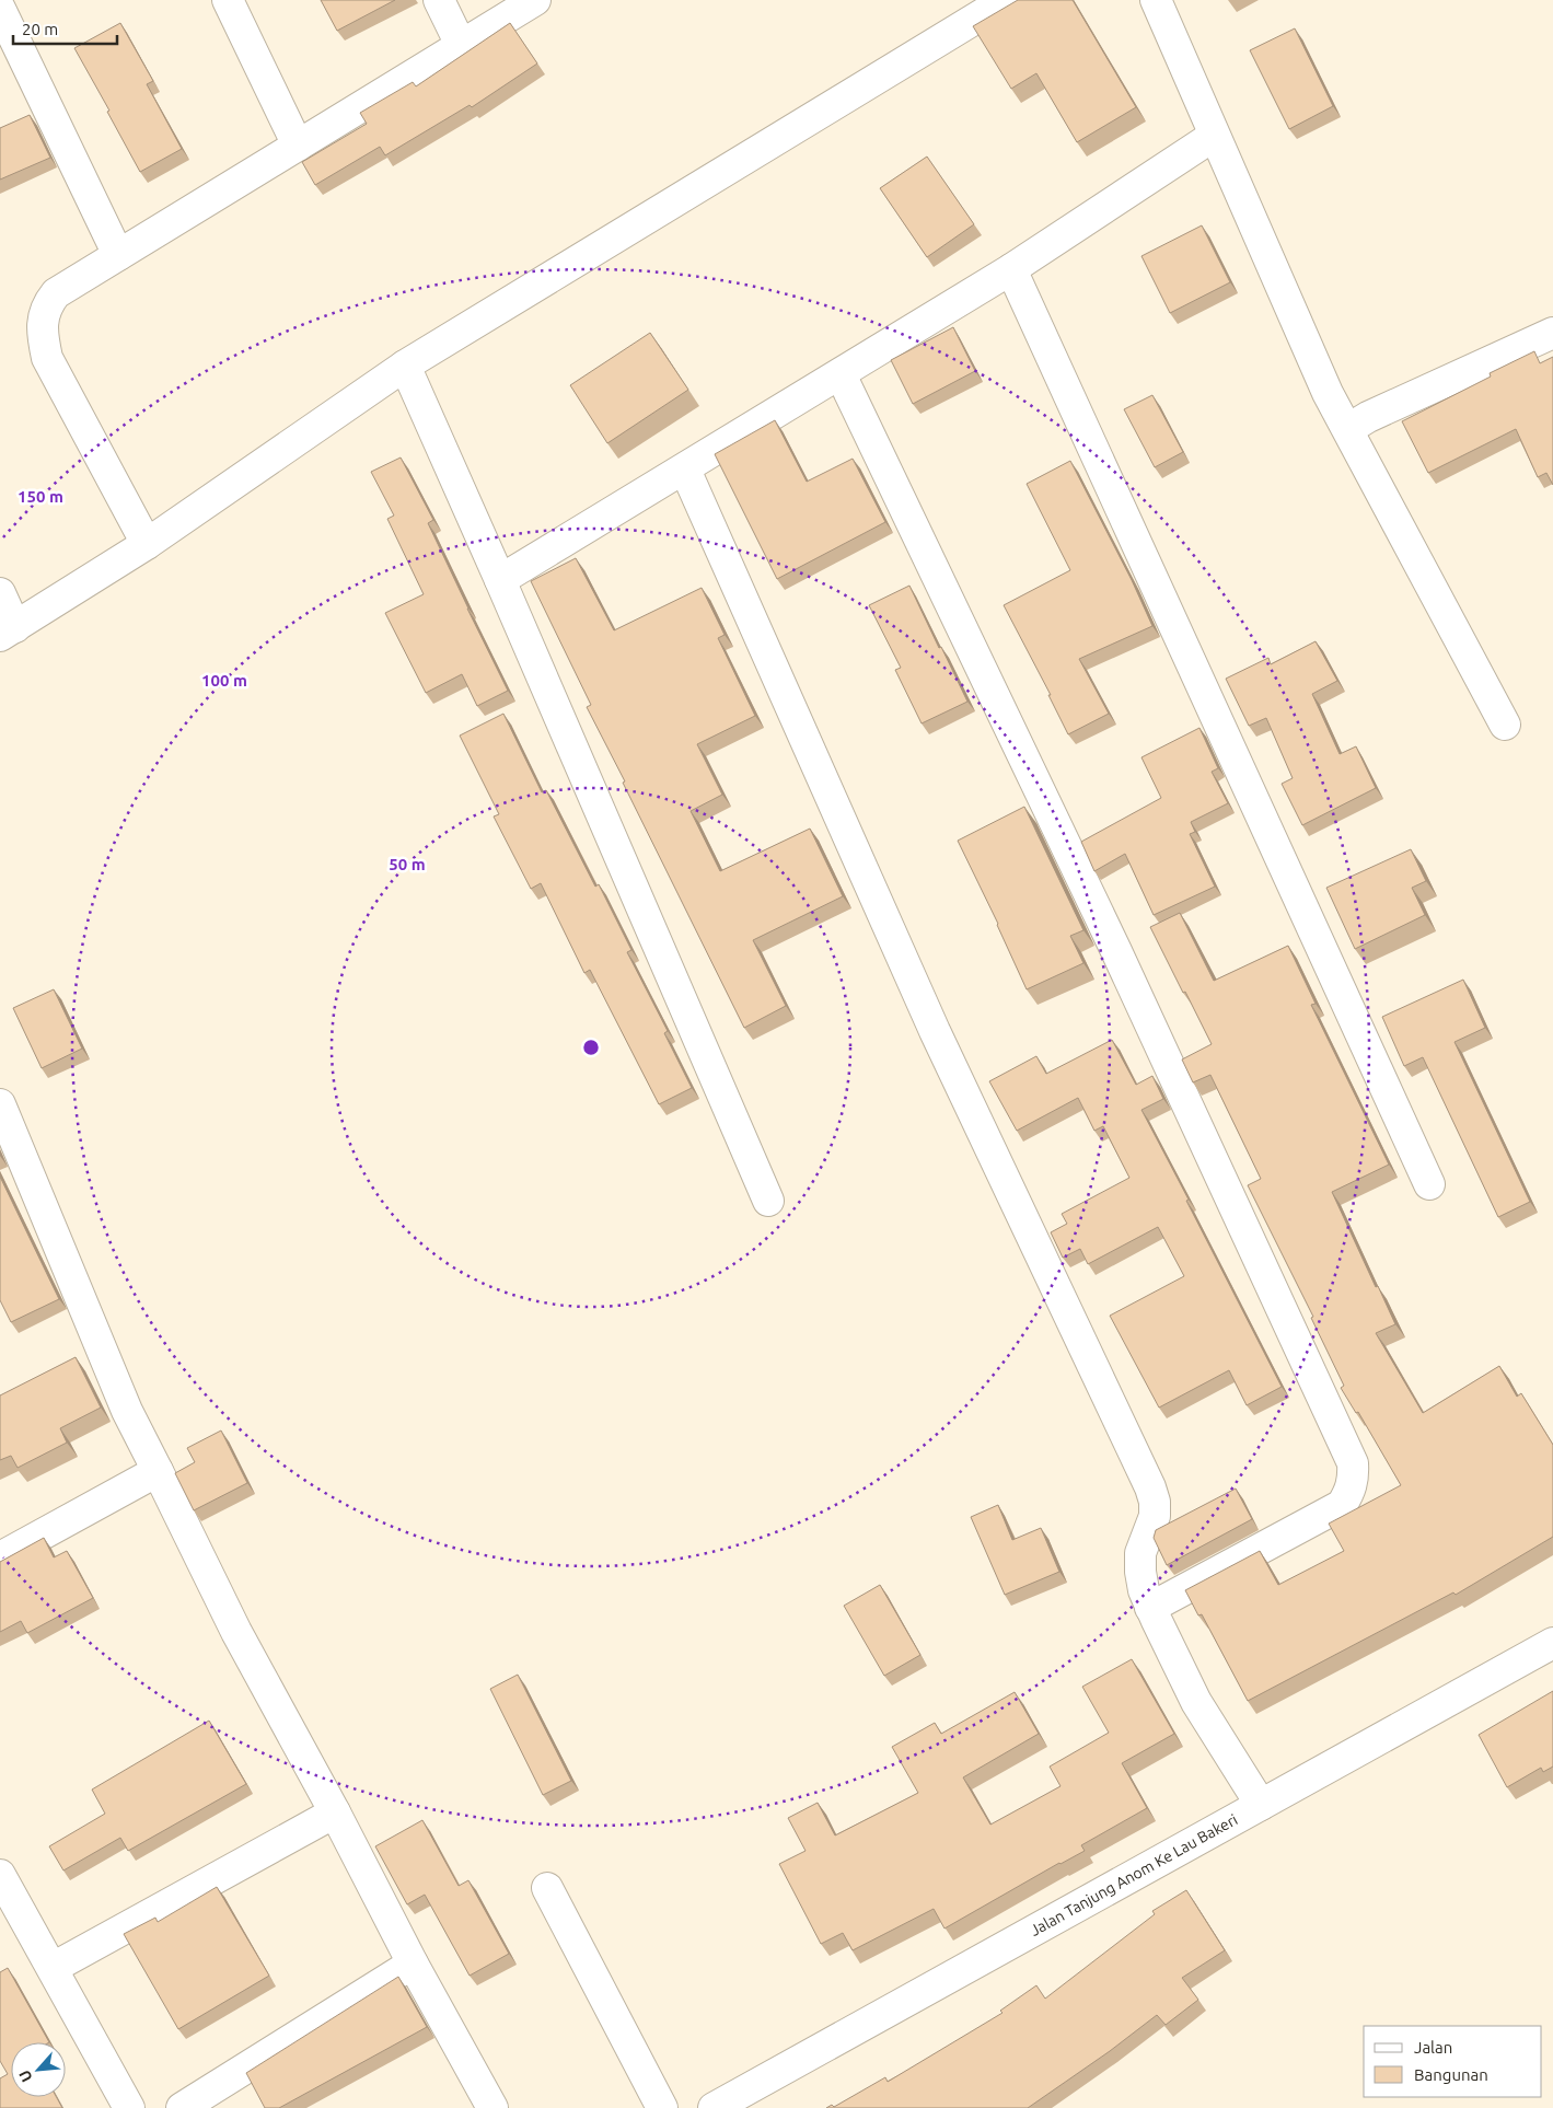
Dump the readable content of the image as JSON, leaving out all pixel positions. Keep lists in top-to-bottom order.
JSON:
{
  "streets": {
    "street": ["Jalan Tanjung Anom Ke Lau Bakeri"]
  },
  "legend": ["Jalan", "Bangunan"],
  "scale_bar": "20 m",
  "north": "bottom left",
  "rings": ["150 m", "100 m", "50 m"]
}
